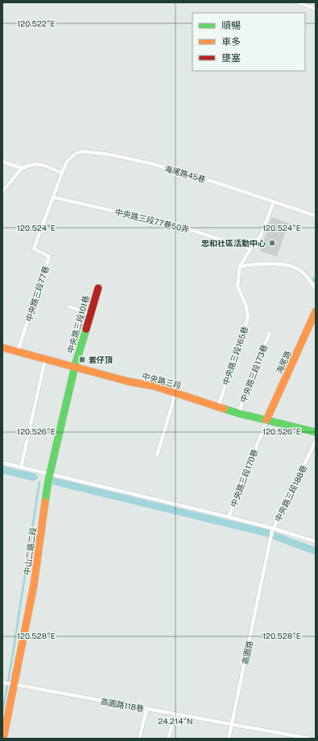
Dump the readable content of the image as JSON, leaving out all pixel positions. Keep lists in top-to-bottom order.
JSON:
{
  "streets": {
    "street": [
      "中央路三段101巷",
      "海尾路",
      "中央路三段",
      "中山二路二段"
    ],
    "lane": [
      "海尾路45巷",
      "中央路三段77巷50弄",
      "中央路三段77巷",
      "中央路三段165巷",
      "中央路三段173巷",
      "中央路三段170巷",
      "中央路三段188巷",
      "高園路",
      "高園路118巷"
    ]
  },
  "crossings": [
    ["海尾路45巷", "中央路三段77巷"],
    ["中央路三段77巷50弄", "中央路三段77巷"],
    ["中央路三段77巷", "中央路三段"],
    ["中央路三段101巷", "中央路三段"],
    ["中央路三段101巷", "中山二路二段"],
    ["中央路三段165巷", "中央路三段"],
    ["海尾路", "中央路三段"],
    ["海尾路", "中央路三段170巷"],
    ["中央路三段173巷", "中央路三段"],
    ["中央路三段", "中央路三段170巷"],
    ["中央路三段", "中山二路二段"],
    ["中央路三段188巷", "高園路"],
    ["中山二路二段", "高園路118巷"],
    ["高園路", "高園路118巷"]
  ],
  "places": {
    "other": ["忠和社區活動中心"],
    "transit": ["崙仔頂"]
  },
  "legend": ["順暢", "車多", "壅塞"],
  "coordinates": [
    "120.522°E",
    "120.524°E",
    "120.526°E",
    "120.528°E",
    "24.214°N"
  ]
}
